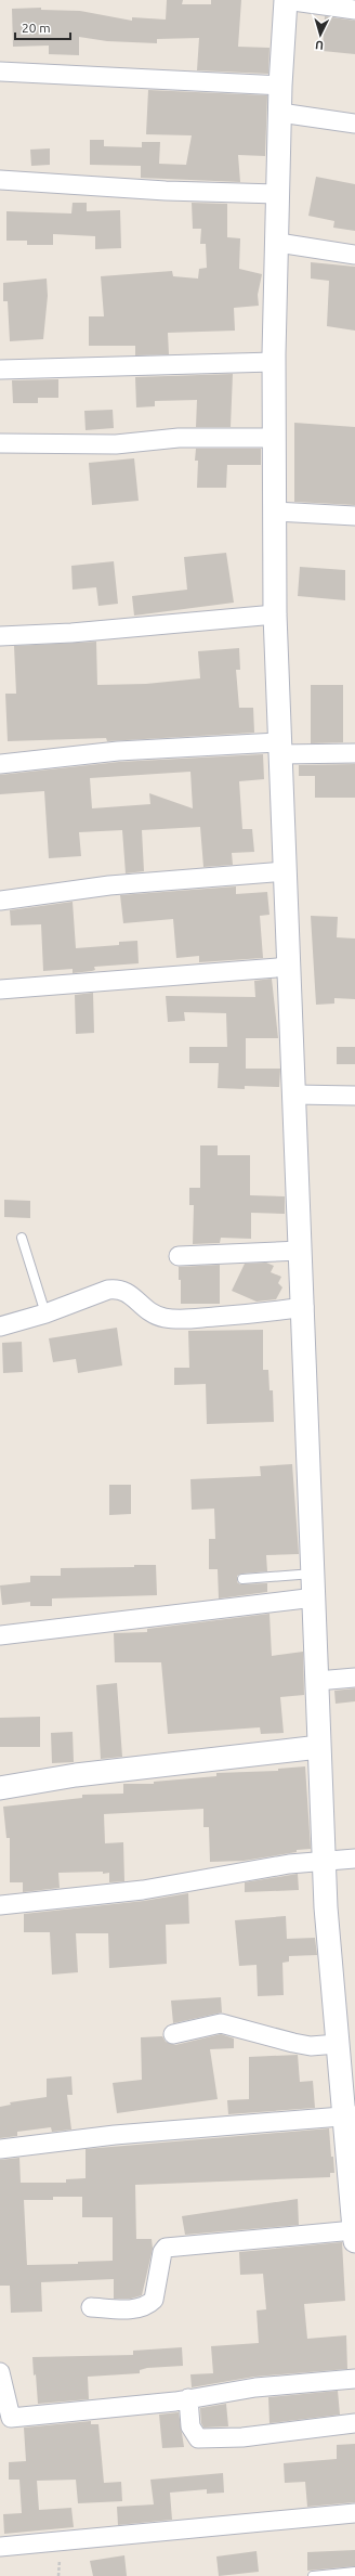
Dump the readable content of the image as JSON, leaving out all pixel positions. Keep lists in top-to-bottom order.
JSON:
{
  "scale_bar": "20 m",
  "north": "bottom"
}
